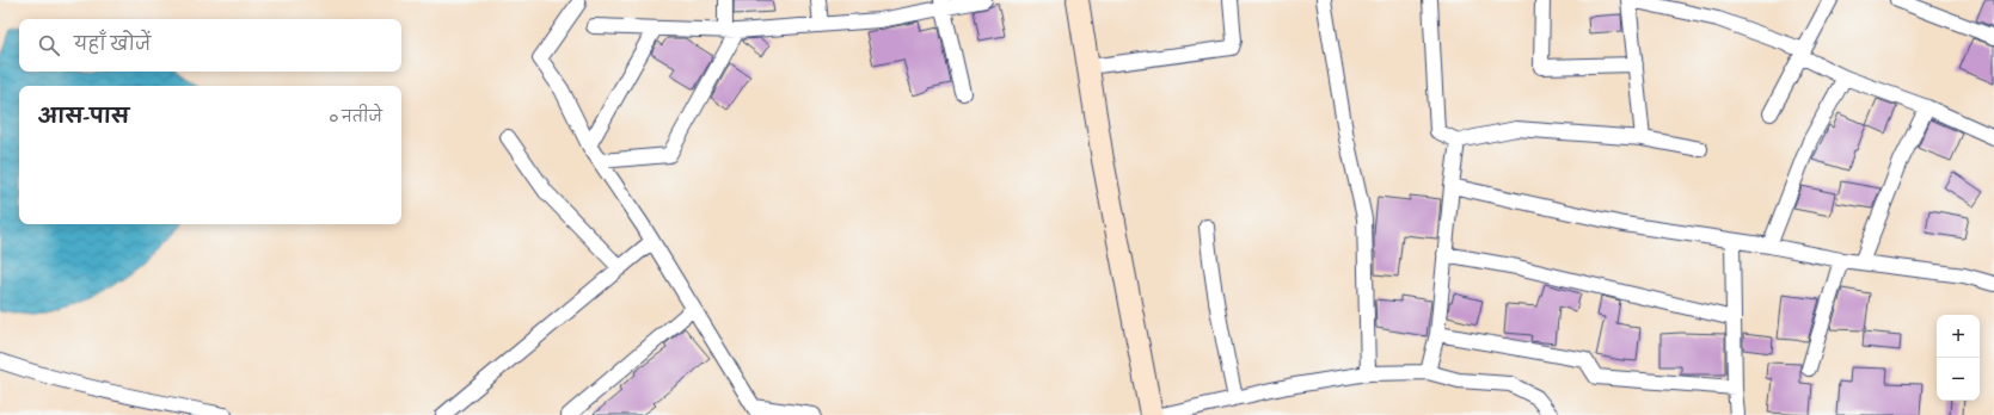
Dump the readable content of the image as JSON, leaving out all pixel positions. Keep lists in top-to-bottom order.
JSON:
{
  "page": {
    "search": "यहाँ खोजें",
    "heading": ["आस-पास", "0 नतीजे"],
    "map_buttons": ["+", "−"]
  }
}
